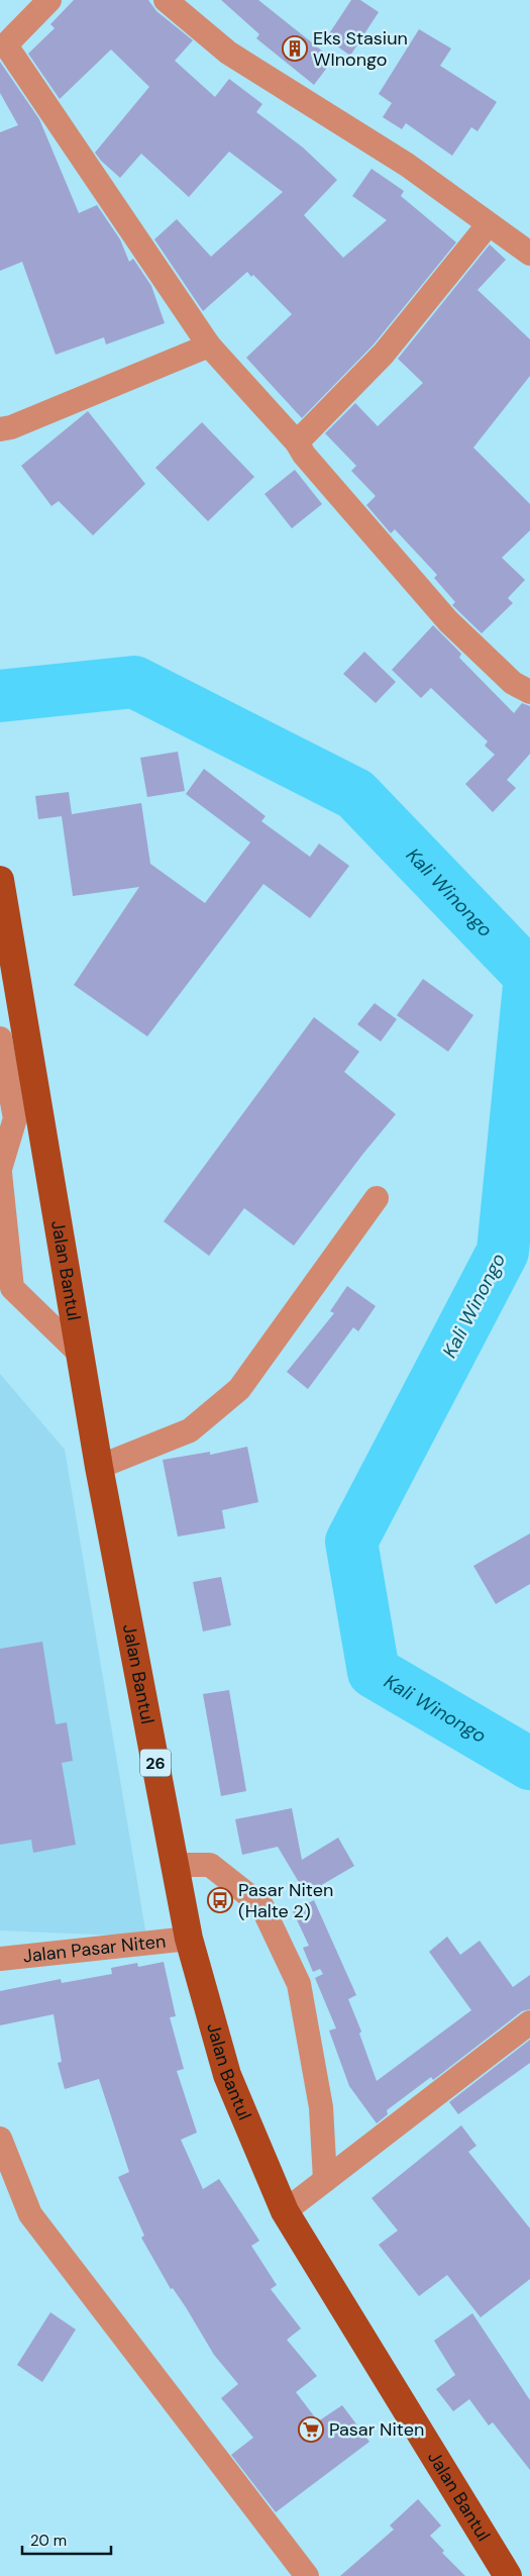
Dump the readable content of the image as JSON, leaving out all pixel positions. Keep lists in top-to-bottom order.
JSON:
{
  "streets": {
    "main road": ["Jalan Bantul", "26"],
    "street": ["Jalan Pasar Niten"]
  },
  "crossings": [
    ["Jalan Bantul", "Jalan Pasar Niten"]
  ],
  "water": ["Kali Winongo"],
  "places": {
    "building": ["Eks Stasiun WInongo"],
    "bus stop": ["Pasar Niten (Halte 2)"],
    "supermarket": ["Pasar Niten"]
  },
  "scale_bar": "20 m"
}
